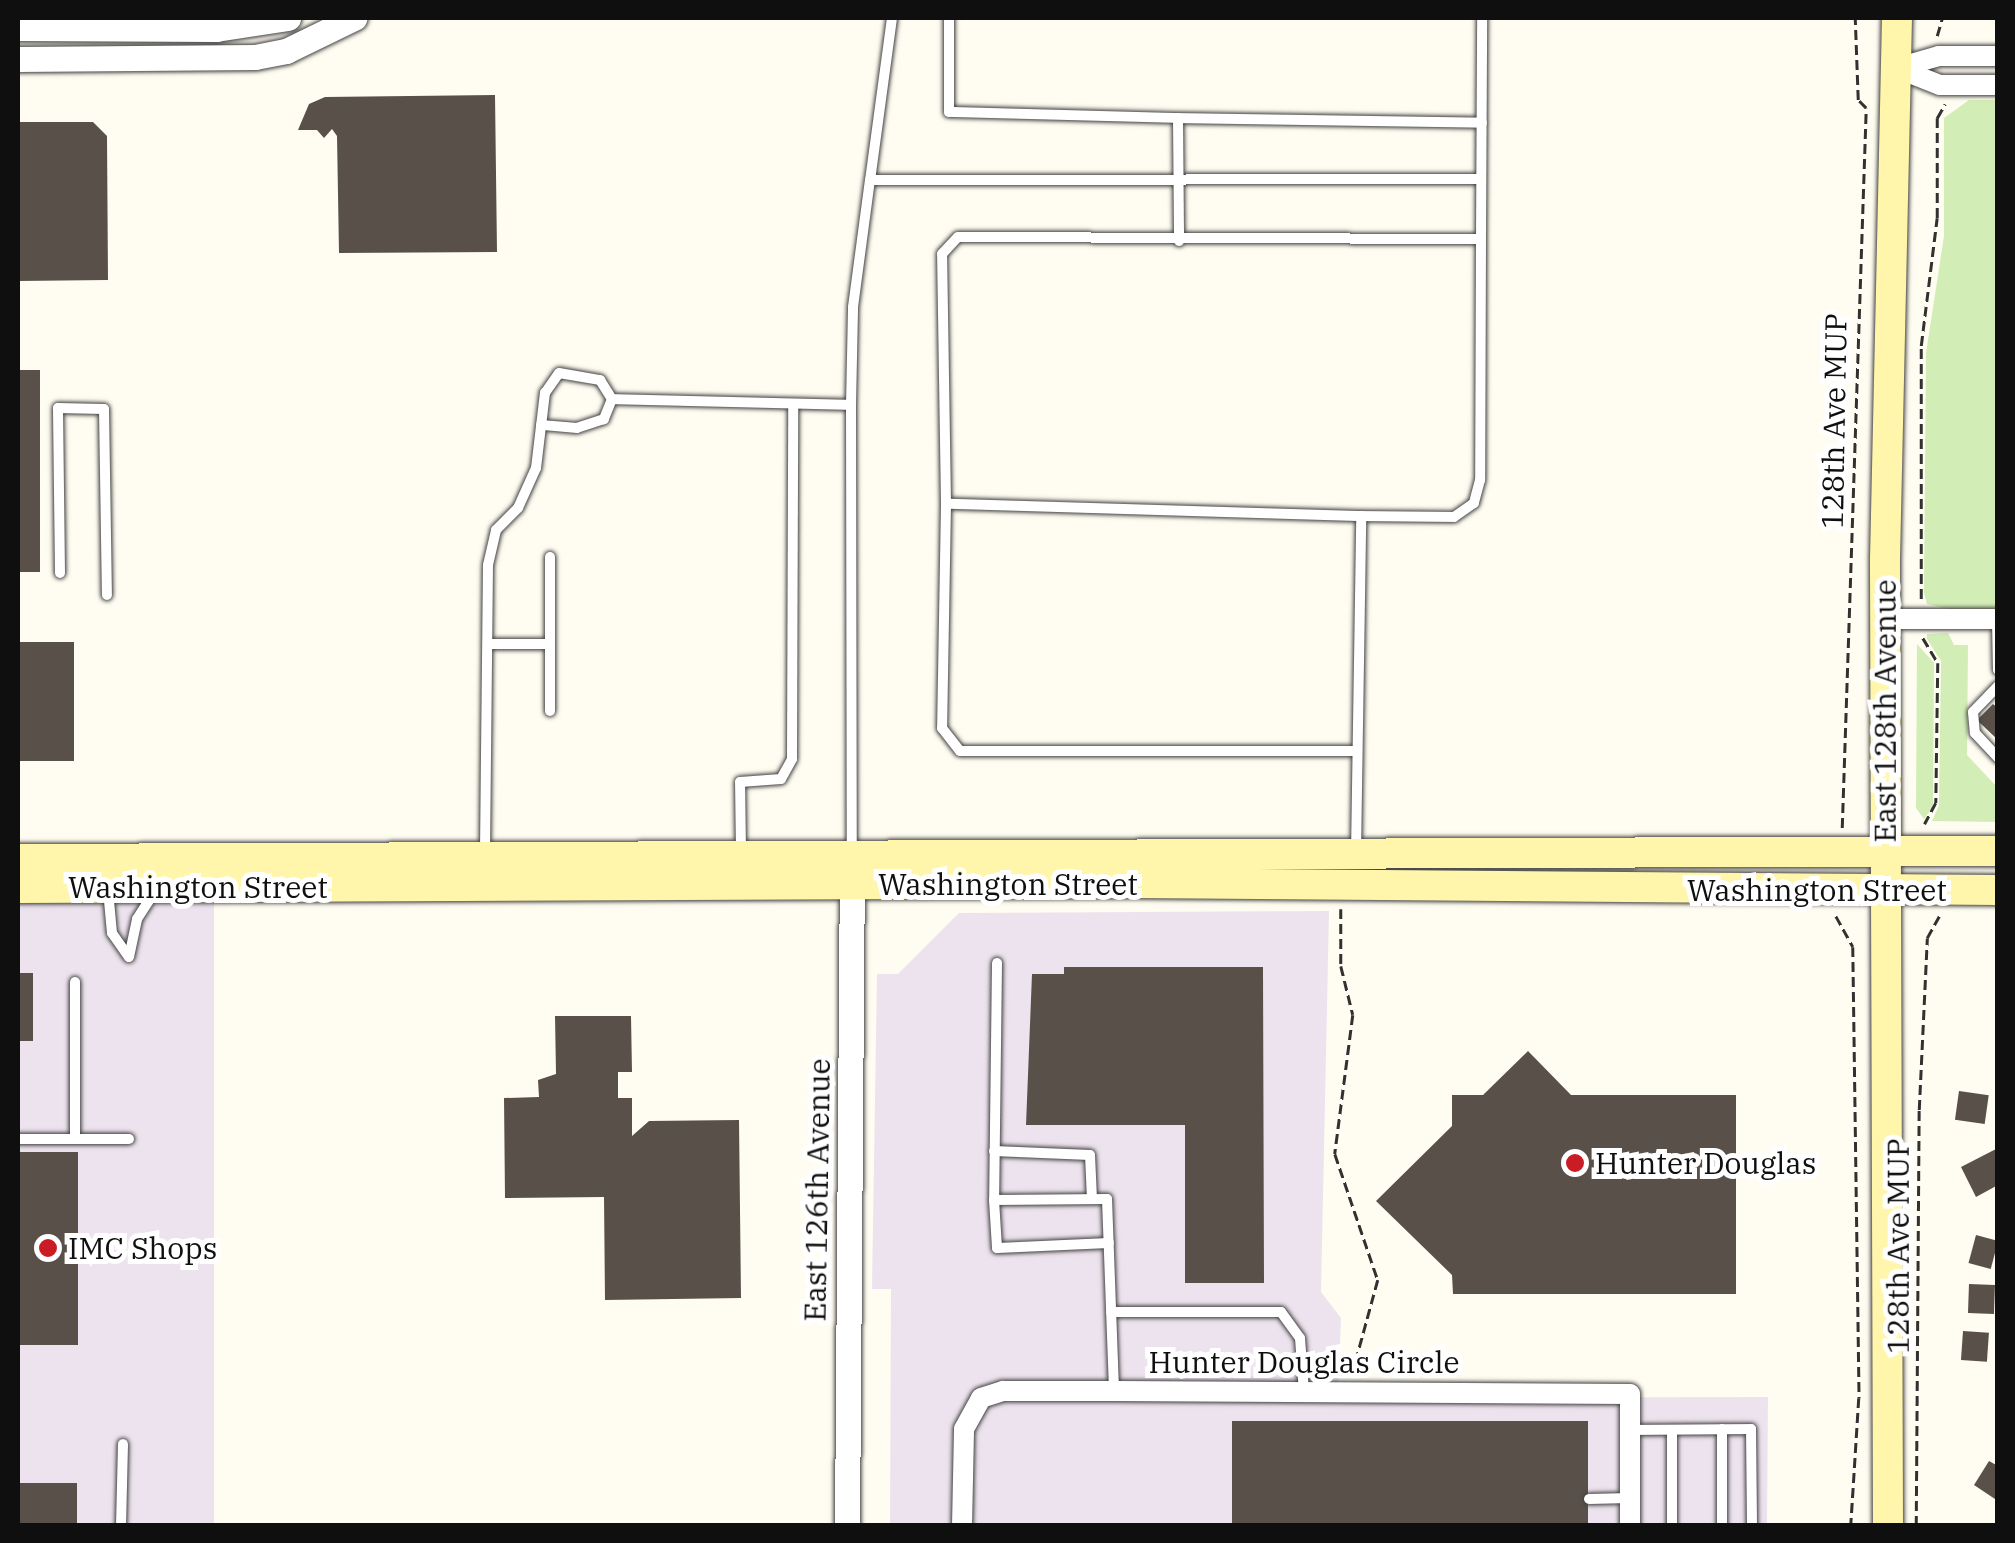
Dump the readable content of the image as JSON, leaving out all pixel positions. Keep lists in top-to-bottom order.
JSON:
{
  "streets": {
    "main road": ["East 128th Avenue", "Washington Street"],
    "street": ["East 126th Avenue", "Hunter Douglas Circle"],
    "path": ["128th Ave MUP"]
  },
  "crossings": [
    ["East 128th Avenue", "Washington Street"],
    ["Washington Street", "East 126th Avenue"]
  ],
  "places": ["Hunter Douglas", "IMC Shops"]
}
